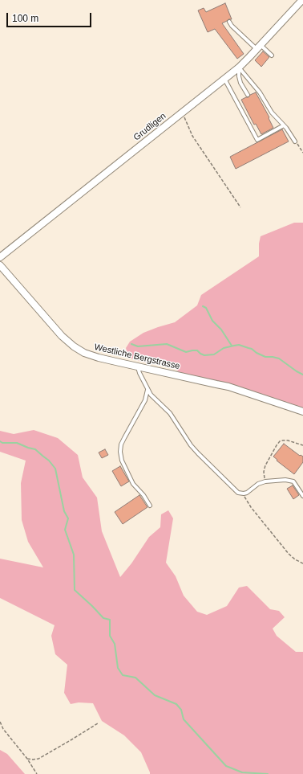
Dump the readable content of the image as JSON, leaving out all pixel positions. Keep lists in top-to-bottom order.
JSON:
{
  "streets": {
    "street": ["Grudligen", "Westliche Bergstrasse"]
  },
  "scale_bar": "100 m"
}
